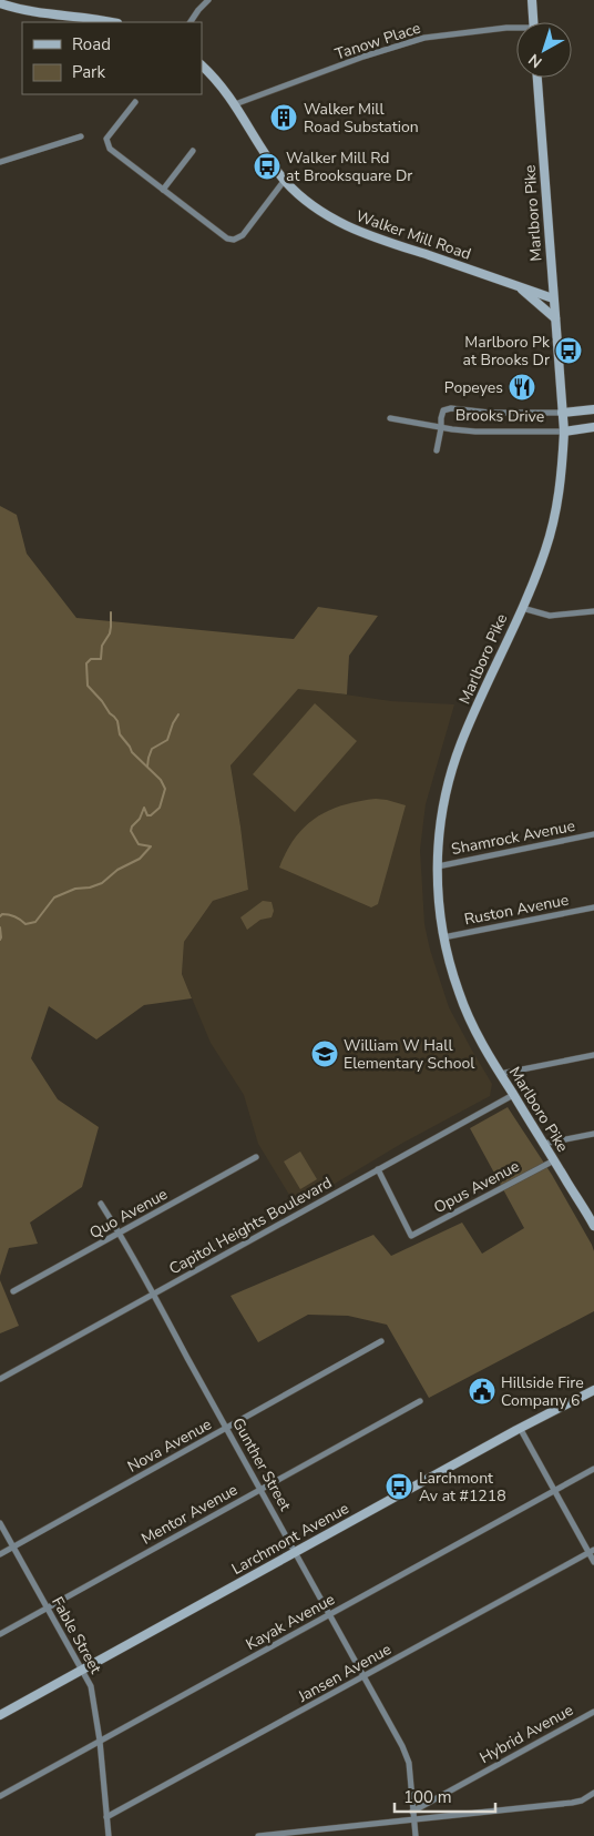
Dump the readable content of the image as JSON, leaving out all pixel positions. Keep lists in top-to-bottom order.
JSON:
{
  "streets": {
    "main road": [
      "Marlboro Pike",
      "Walker Mill Road",
      "Brooks Drive",
      "Larchmont Avenue"
    ],
    "street": [
      "Tanow Place",
      "Shamrock Avenue",
      "Ruston Avenue",
      "Opus Avenue",
      "Quo Avenue",
      "Capitol Heights Boulevard",
      "Nova Avenue",
      "Gunther Street",
      "Mentor Avenue",
      "Kayak Avenue",
      "Fable Street",
      "Jansen Avenue",
      "Hybrid Avenue"
    ]
  },
  "crossings": [
    ["Tanow Place", "Walker Mill Road"],
    ["Marlboro Pike", "Walker Mill Road"],
    ["Marlboro Pike", "Brooks Drive"],
    ["Marlboro Pike", "Shamrock Avenue"],
    ["Marlboro Pike", "Ruston Avenue"],
    ["Marlboro Pike", "Opus Avenue"],
    ["Marlboro Pike", "Capitol Heights Boulevard"],
    ["Opus Avenue", "Capitol Heights Boulevard"],
    ["Quo Avenue", "Gunther Street"],
    ["Capitol Heights Boulevard", "Gunther Street"],
    ["Nova Avenue", "Gunther Street"],
    ["Nova Avenue", "Fable Street"],
    ["Gunther Street", "Mentor Avenue"],
    ["Gunther Street", "Larchmont Avenue"],
    ["Gunther Street", "Kayak Avenue"],
    ["Gunther Street", "Jansen Avenue"],
    ["Gunther Street", "Hybrid Avenue"],
    ["Mentor Avenue", "Fable Street"],
    ["Larchmont Avenue", "Fable Street"],
    ["Kayak Avenue", "Fable Street"],
    ["Fable Street", "Jansen Avenue"]
  ],
  "places": {
    "building": ["Walker Mill Road Substation"],
    "bus stop": ["Walker Mill Rd at Brooksquare Dr", "Marlboro Pk at Brooks Dr", "Larchmont Av at #1218"],
    "restaurant": ["Popeyes"],
    "school or university": ["William W Hall Elementary School"],
    "public building": ["Hillside Fire Company 6"]
  },
  "legend": ["Road", "Park"],
  "scale_bar": "100 m",
  "north": "bottom left"
}
